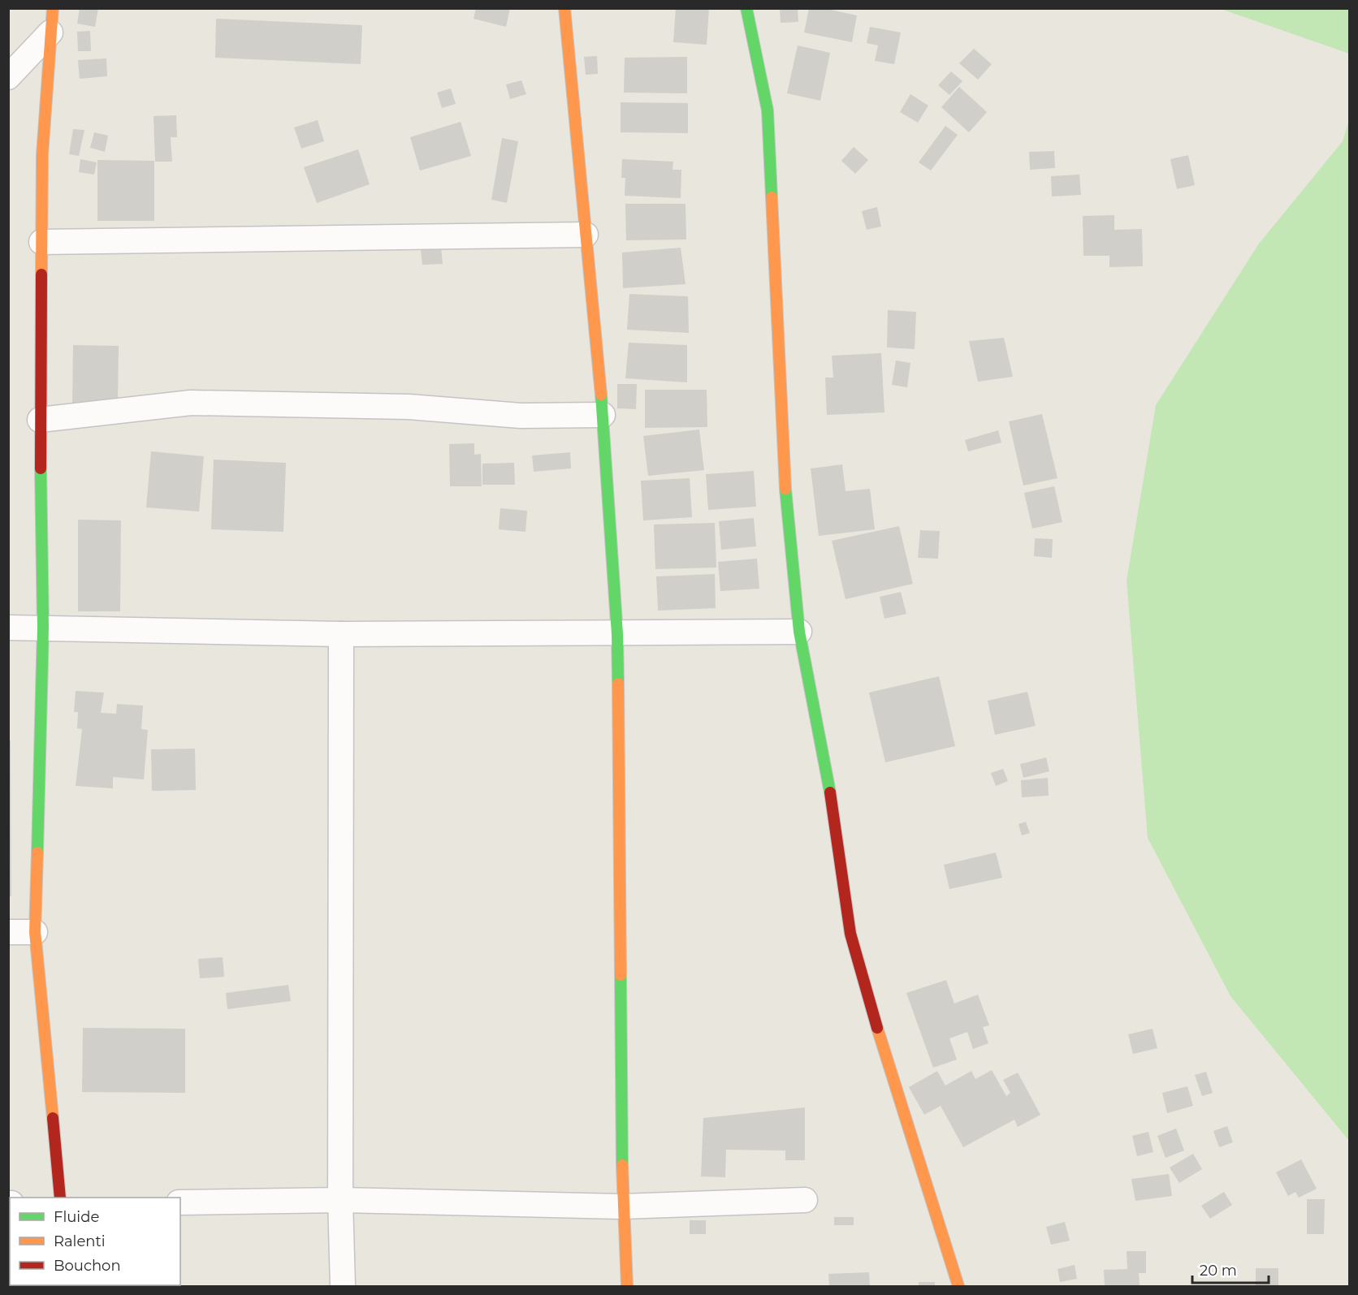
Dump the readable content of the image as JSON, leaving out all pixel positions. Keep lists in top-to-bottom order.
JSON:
{
  "legend": ["Fluide", "Ralenti", "Bouchon"],
  "scale_bar": "20 m"
}
